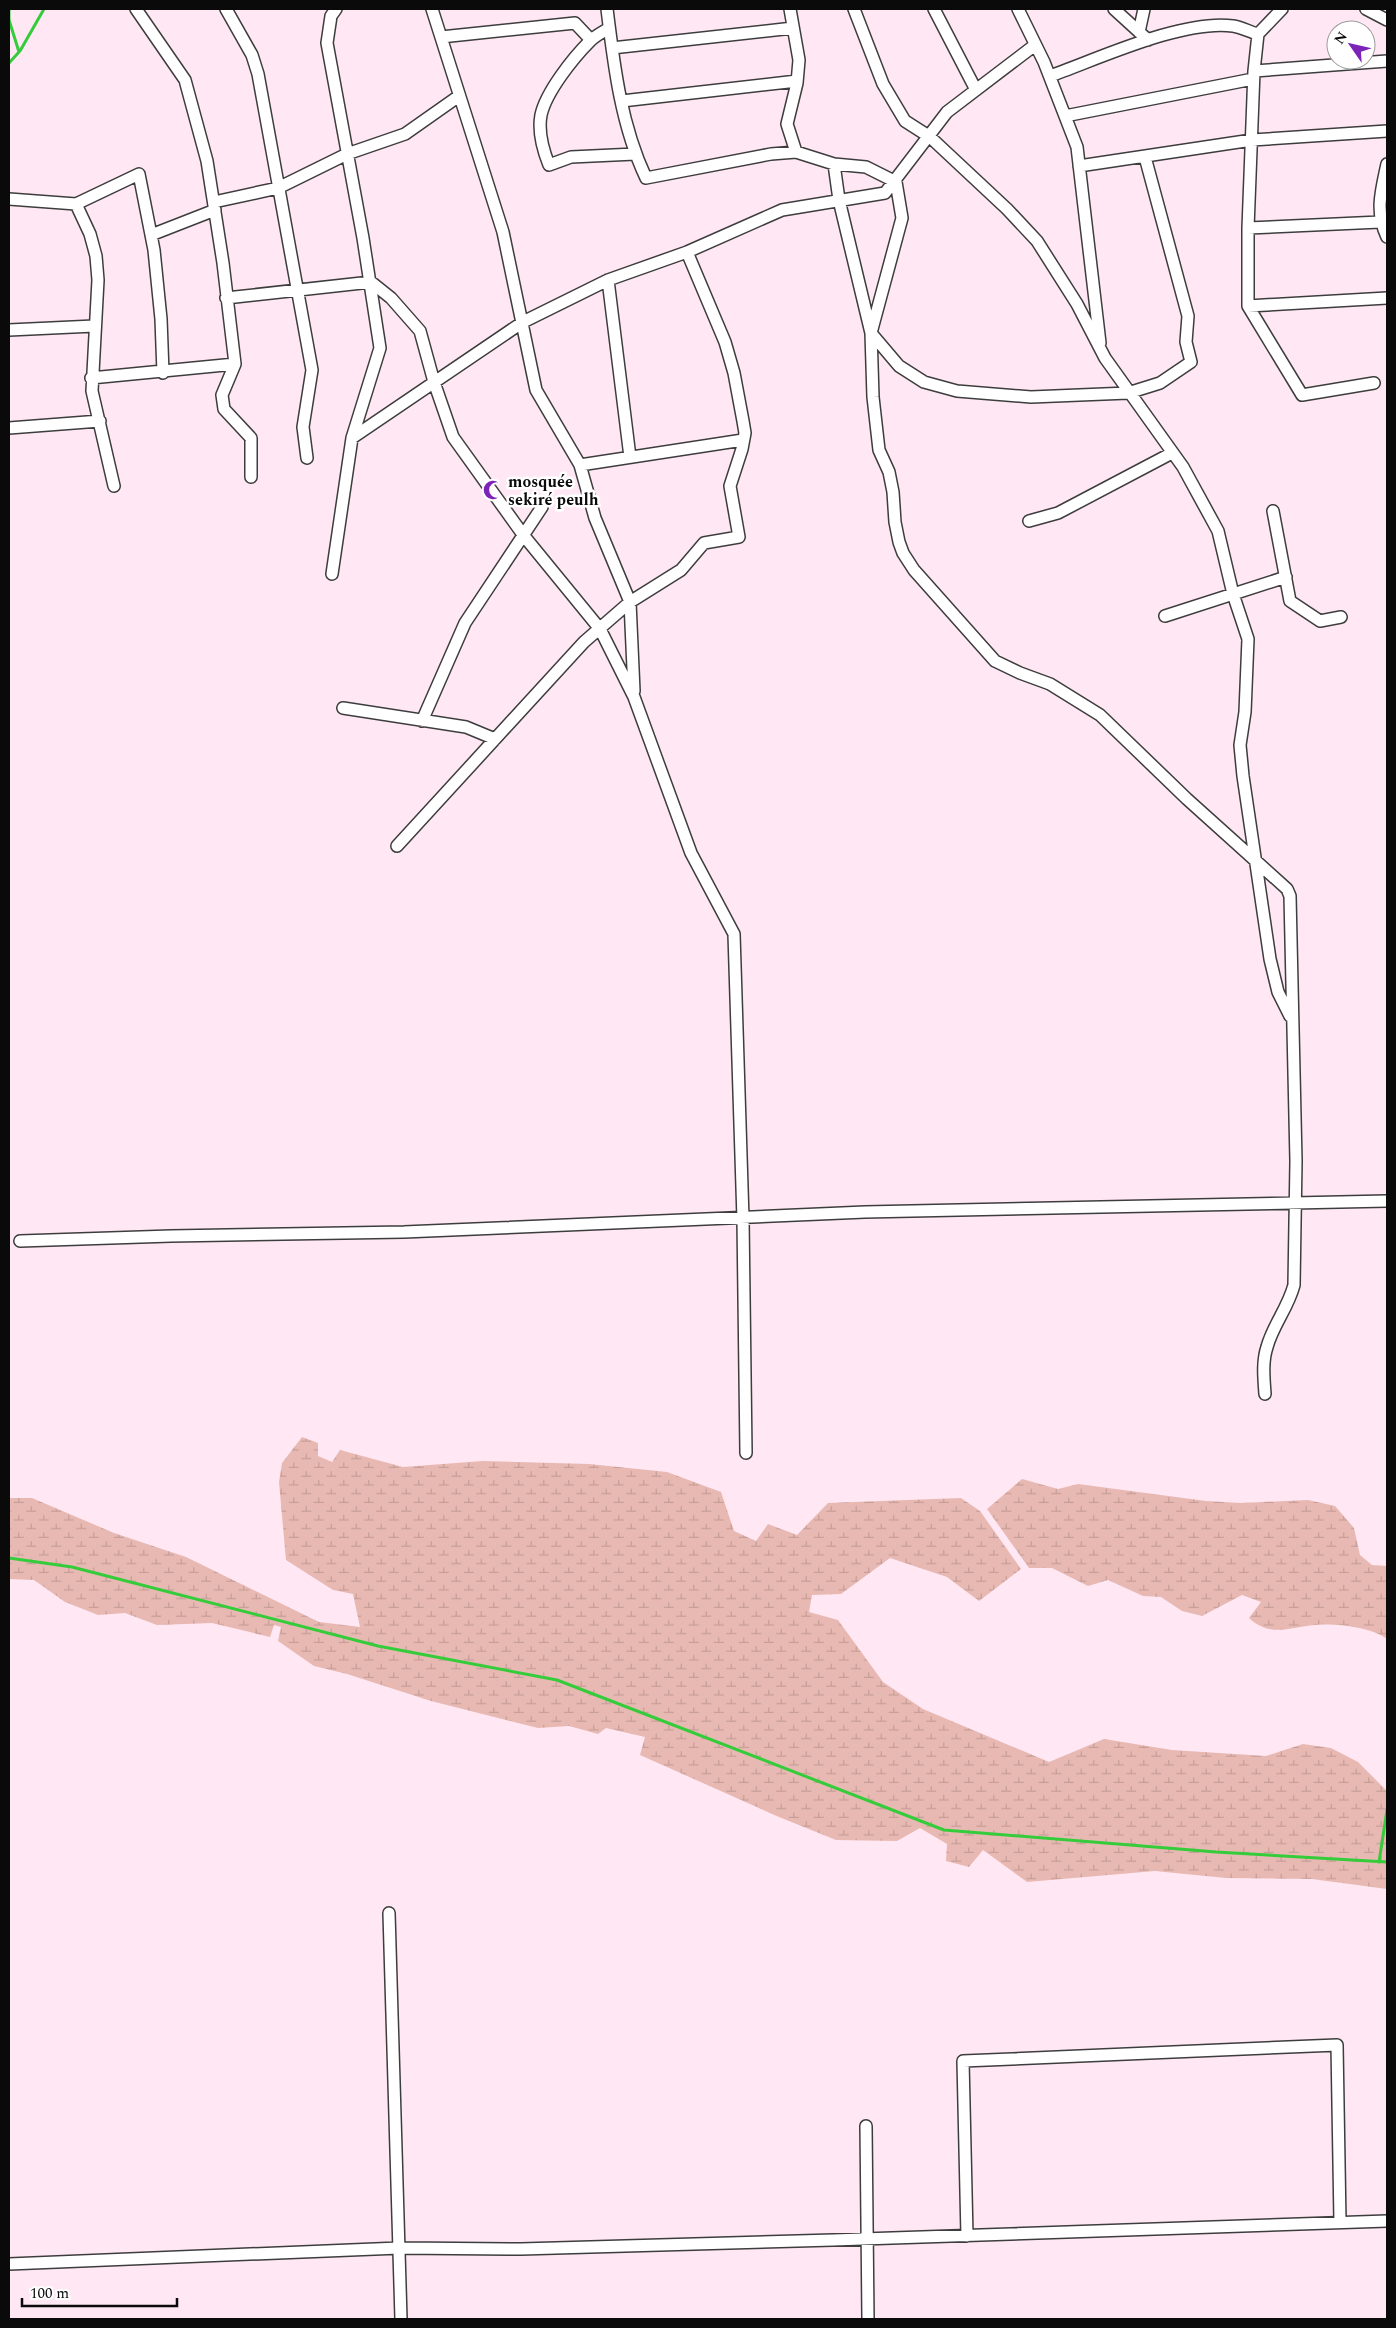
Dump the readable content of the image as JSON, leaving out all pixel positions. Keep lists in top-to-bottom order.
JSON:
{
  "places": {
    "mosque": ["mosquée sekiré peulh"]
  },
  "scale_bar": "100 m",
  "north": "top left"
}
